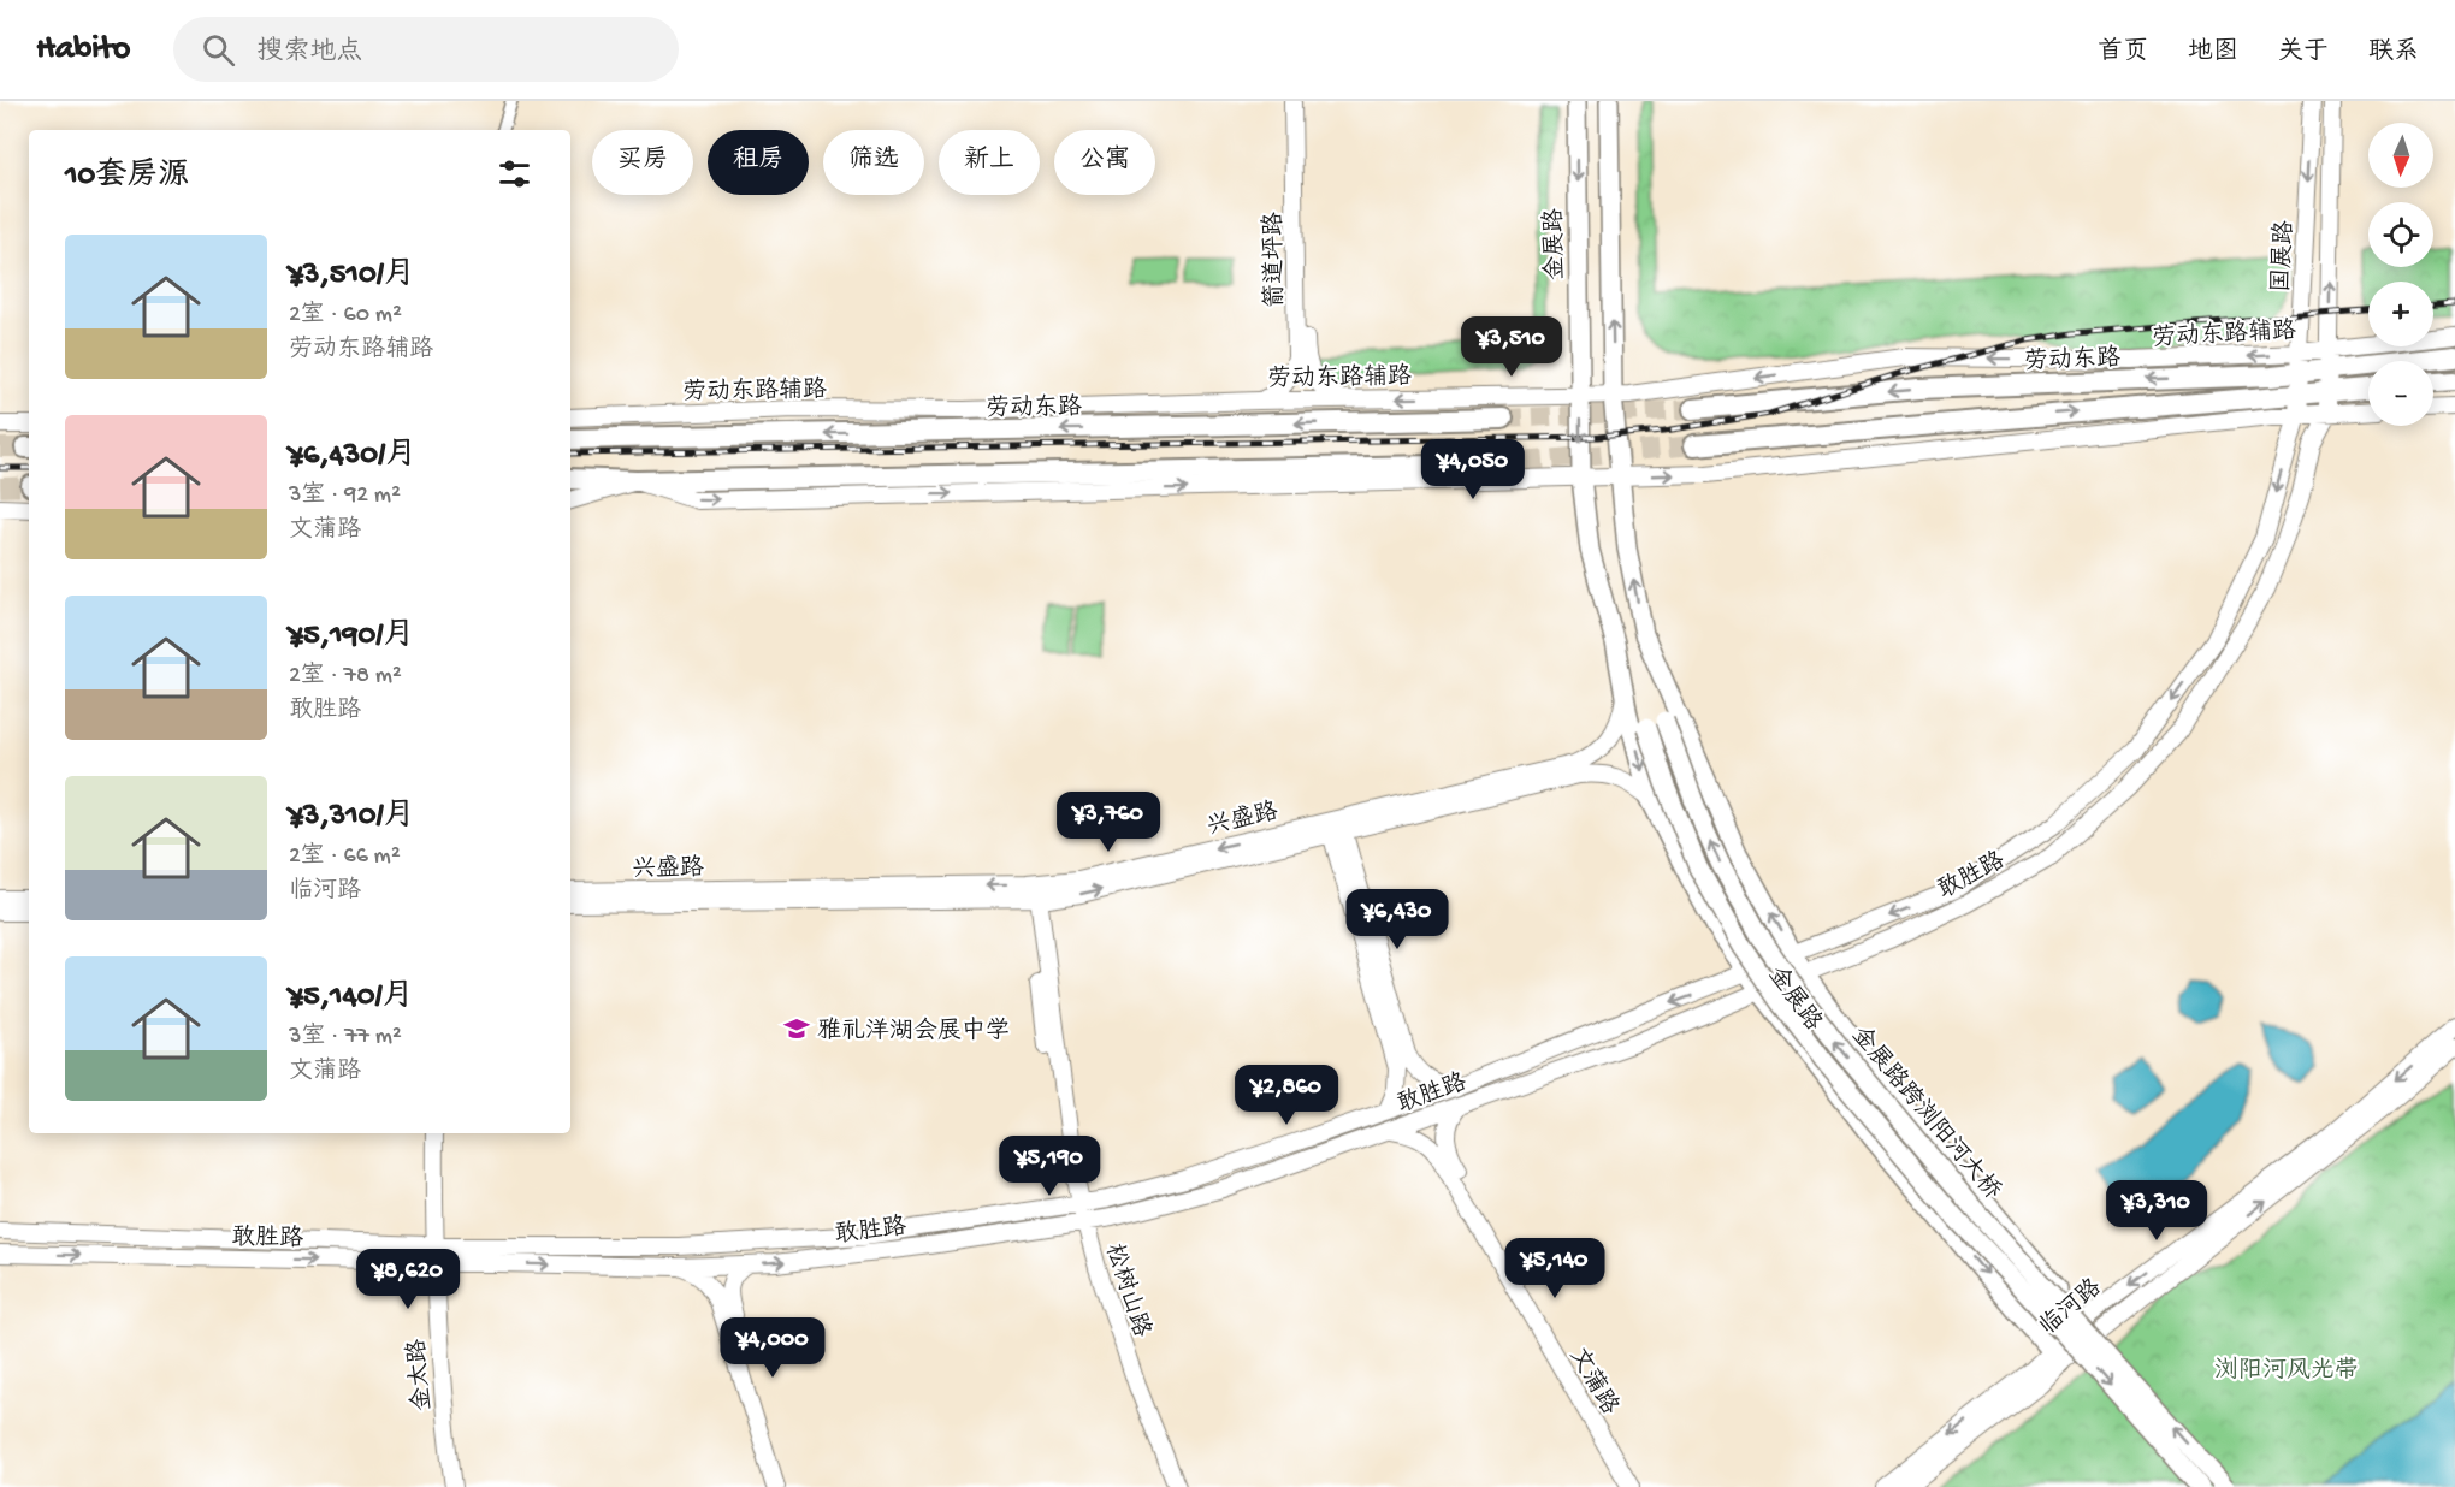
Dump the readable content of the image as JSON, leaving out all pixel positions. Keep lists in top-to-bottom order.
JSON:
{
  "streets": {
    "highway": ["劳动东路"],
    "main road": [
      "金展路",
      "国展路",
      "箭道坪路",
      "劳动东路辅路",
      "兴盛路",
      "敢胜路",
      "金展路跨浏阳河大桥",
      "松树山路",
      "临河路",
      "金太路",
      "文蒲路"
    ]
  },
  "crossings": [
    ["金展路", "劳动东路辅路"],
    ["金展路", "兴盛路"],
    ["金展路", "敢胜路"],
    ["金展路", "金展路跨浏阳河大桥"],
    ["金展路", "临河路"],
    ["国展路", "劳动东路辅路"],
    ["国展路", "劳动东路"],
    ["国展路", "敢胜路"],
    ["箭道坪路", "劳动东路辅路"],
    ["劳动东路辅路", "劳动东路"],
    ["兴盛路", "松树山路"],
    ["敢胜路", "松树山路"],
    ["敢胜路", "金太路"],
    ["敢胜路", "文蒲路"]
  ],
  "parks": ["浏阳河风光带"],
  "places": {
    "school or university": ["雅礼洋湖会展中学"]
  },
  "north": "bottom",
  "page": {
    "header": "Habito",
    "search": "搜索地点",
    "nav": [
      "首页",
      "地图",
      "关于",
      "联系"
    ],
    "map_buttons": ["+", "−"],
    "chip": [
      "买房",
      "租房",
      "筛选",
      "新上",
      "公寓"
    ],
    "heading": "10套房源",
    "list": [
      {
        "name": "¥3,510/月",
        "note": "2室 · 60 m² · 劳动东路辅路"
      },
      {
        "name": "¥6,430/月",
        "note": "3室 · 92 m² · 文蒲路"
      },
      {
        "name": "¥5,190/月",
        "note": "2室 · 78 m² · 敢胜路"
      },
      {
        "name": "¥3,310/月",
        "note": "2室 · 66 m² · 临河路"
      },
      {
        "name": "¥5,140/月",
        "note": "3室 · 77 m² · 文蒲路"
      }
    ],
    "price": [
      "¥3,510",
      "¥4,050",
      "¥3,760",
      "¥6,430",
      "¥2,860",
      "¥5,190",
      "¥3,310",
      "¥5,140",
      "¥8,620",
      "¥4,000"
    ]
  }
}
